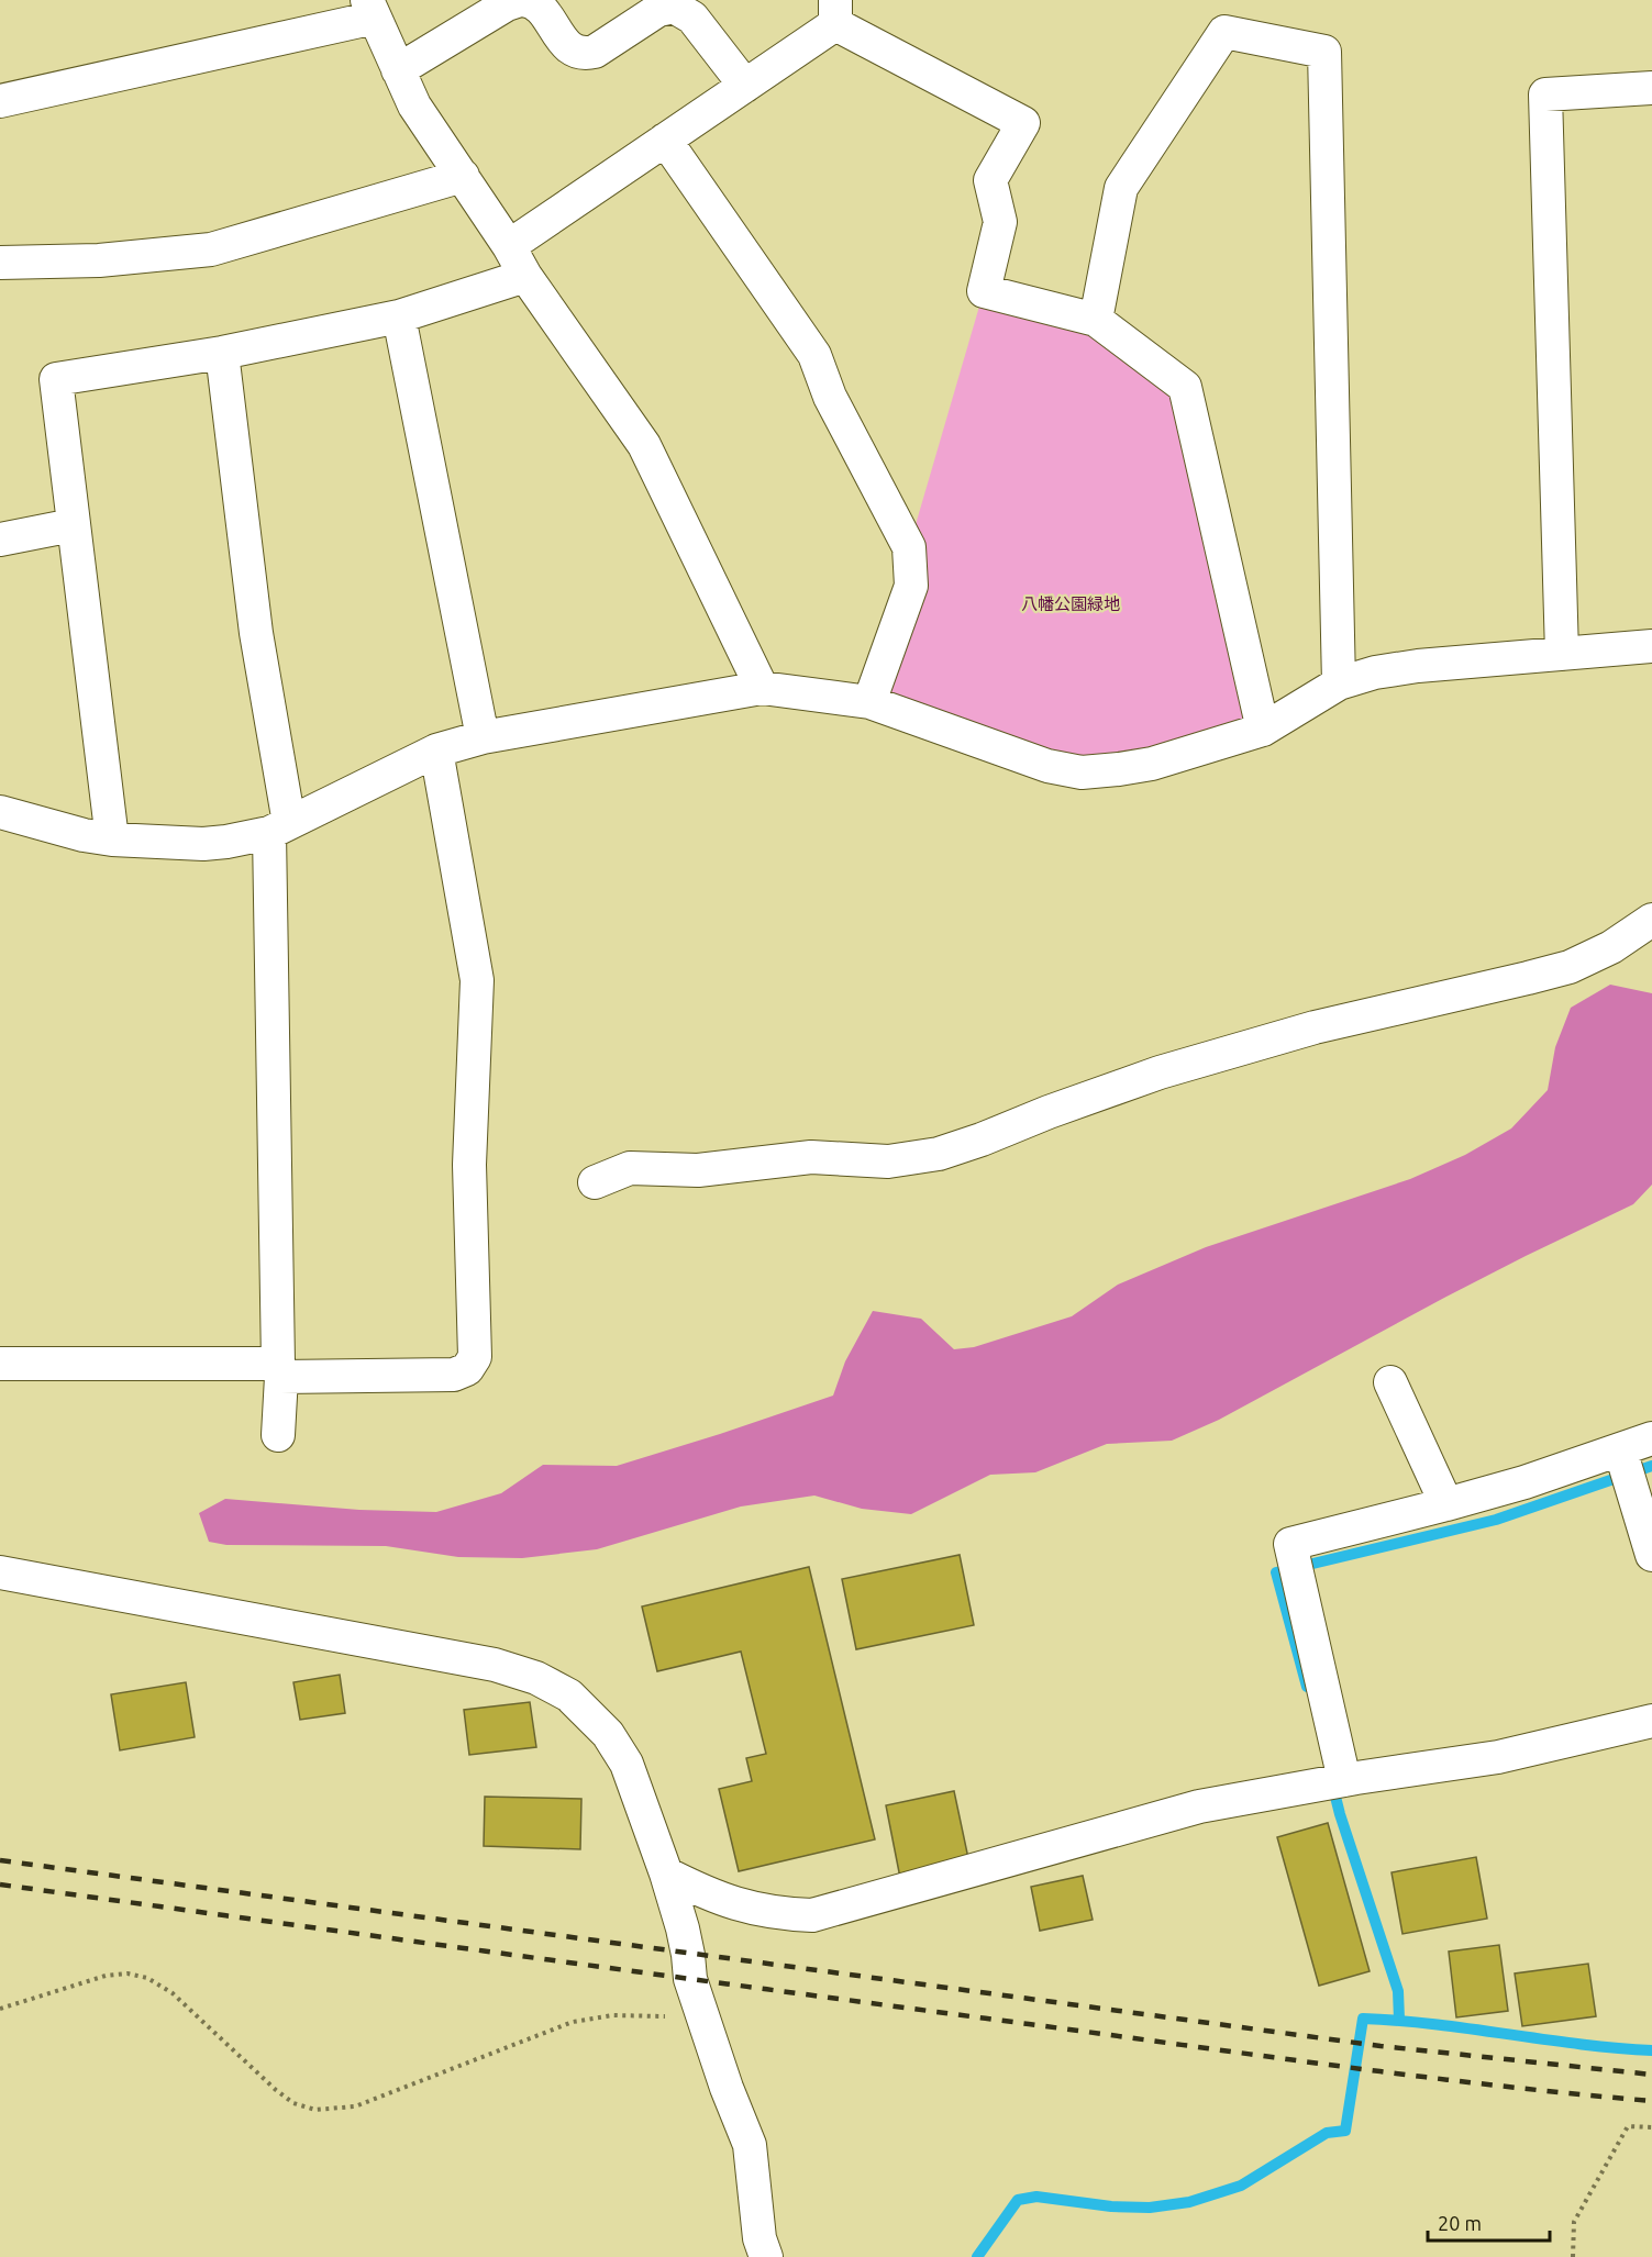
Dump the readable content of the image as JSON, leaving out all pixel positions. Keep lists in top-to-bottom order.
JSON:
{
  "parks": ["八幡公園緑地"],
  "scale_bar": "20 m"
}
